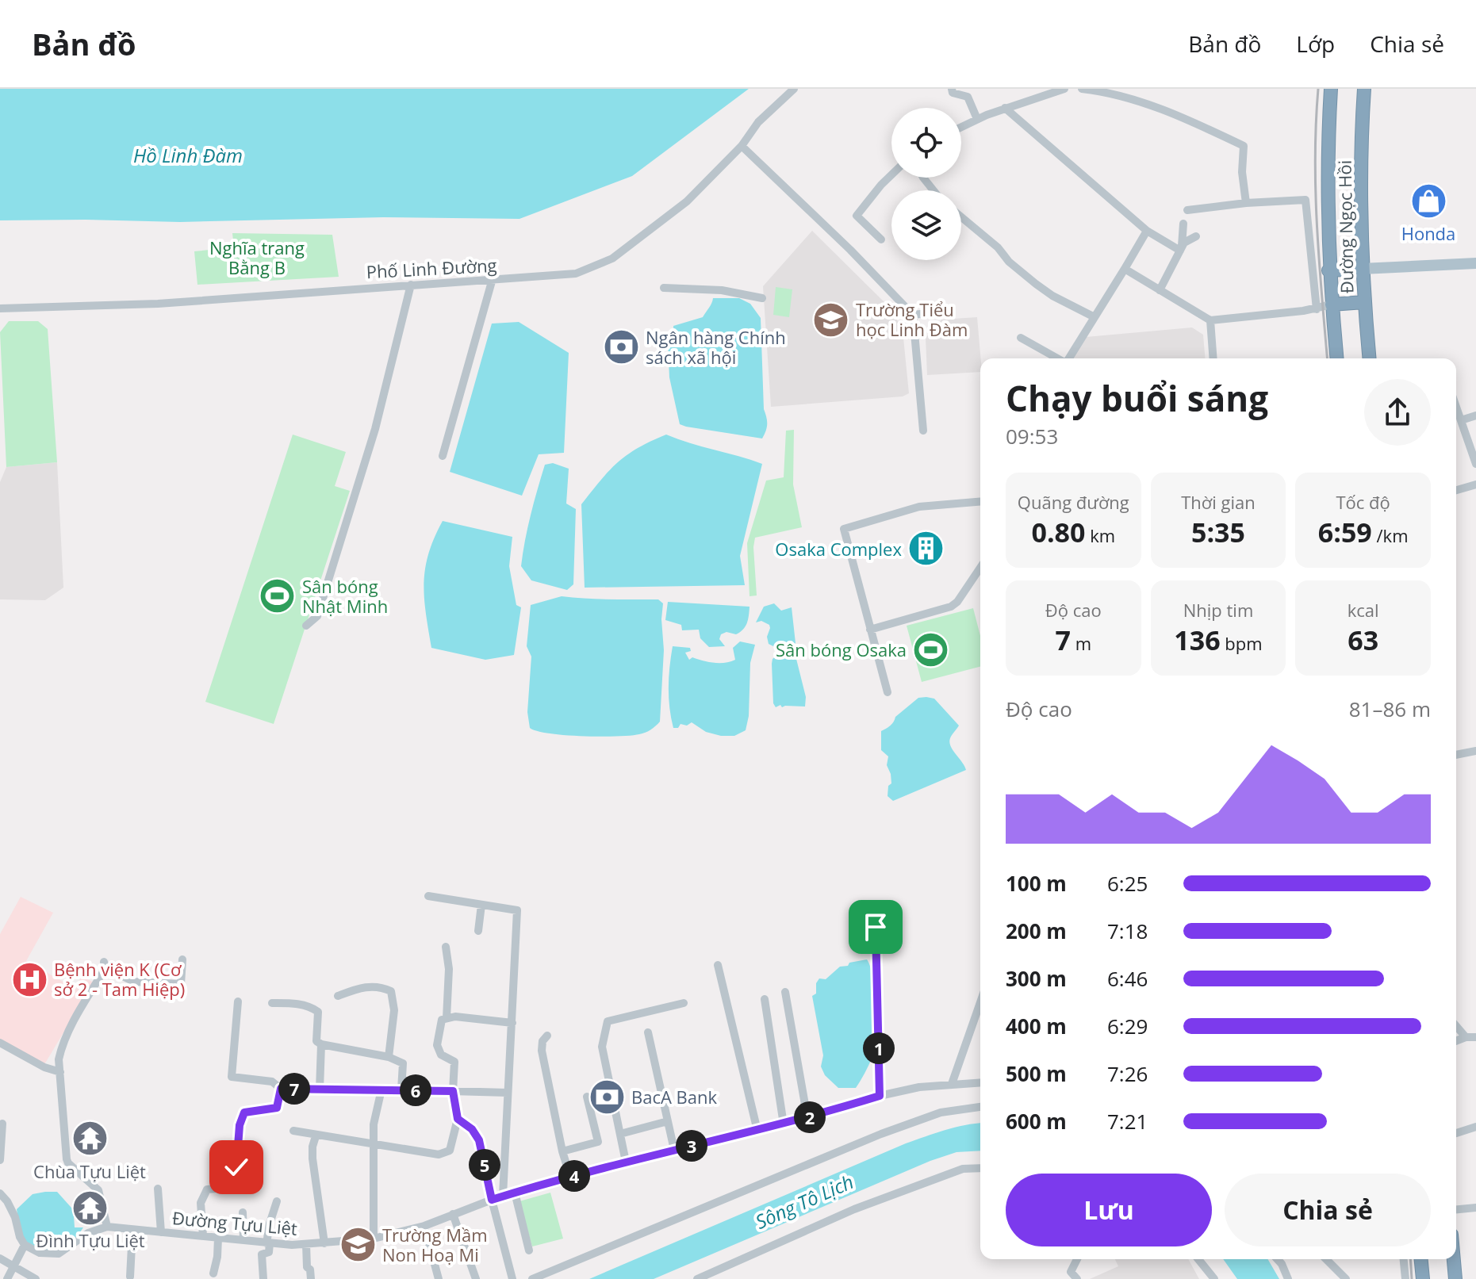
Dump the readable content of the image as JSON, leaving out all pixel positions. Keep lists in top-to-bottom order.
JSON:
{
  "streets": {
    "highway": ["Đường Ngọc Hồi"],
    "street": ["Phố Linh Đường", "Đường Tựu Liệt"]
  },
  "water": ["Hồ Linh Đàm", "Sông Tô Lịch"],
  "parks": ["Nghĩa trang Bằng B"],
  "places": {
    "shop": ["Honda"],
    "school or university": ["Trường Tiểu học Linh Đàm", "Trường Mầm Non Hoạ Mi"],
    "bank": ["Ngân hàng Chính sách xã hội", "BacA Bank"],
    "building": ["Osaka Complex"],
    "sports": ["Sân bóng Nhật Minh", "Sân bóng Osaka"],
    "hospital": ["Bệnh viện K (Cơ sở 2 - Tam Hiệp)"],
    "temple": ["Chùa Tựu Liệt", "Đình Tựu Liệt"]
  },
  "page": {
    "header": "Bản đồ",
    "nav": ["Bản đồ", "Lớp", "Chia sẻ"],
    "heading": ["Chạy buổi sáng", "09:53"],
    "stats": [
      ["Quãng đường", "0.80 km"],
      ["Thời gian", "5:35"],
      ["Tốc độ", "6:59 /km"],
      ["Độ cao", "7 m"],
      ["Nhịp tim", "136 bpm"],
      ["kcal", "63"]
    ],
    "chart": ["Độ cao", "81–86 m"],
    "list": [
      {
        "name": "100 m",
        "note": "6:25"
      },
      {
        "name": "200 m",
        "note": "7:18"
      },
      {
        "name": "300 m",
        "note": "6:46"
      },
      {
        "name": "400 m",
        "note": "6:29"
      },
      {
        "name": "500 m",
        "note": "7:26"
      },
      {
        "name": "600 m",
        "note": "7:21"
      }
    ],
    "pins": [
      "1",
      "7",
      "6",
      "2",
      "3",
      "5",
      "4"
    ],
    "buttons": ["Lưu", "Chia sẻ"]
  }
}
